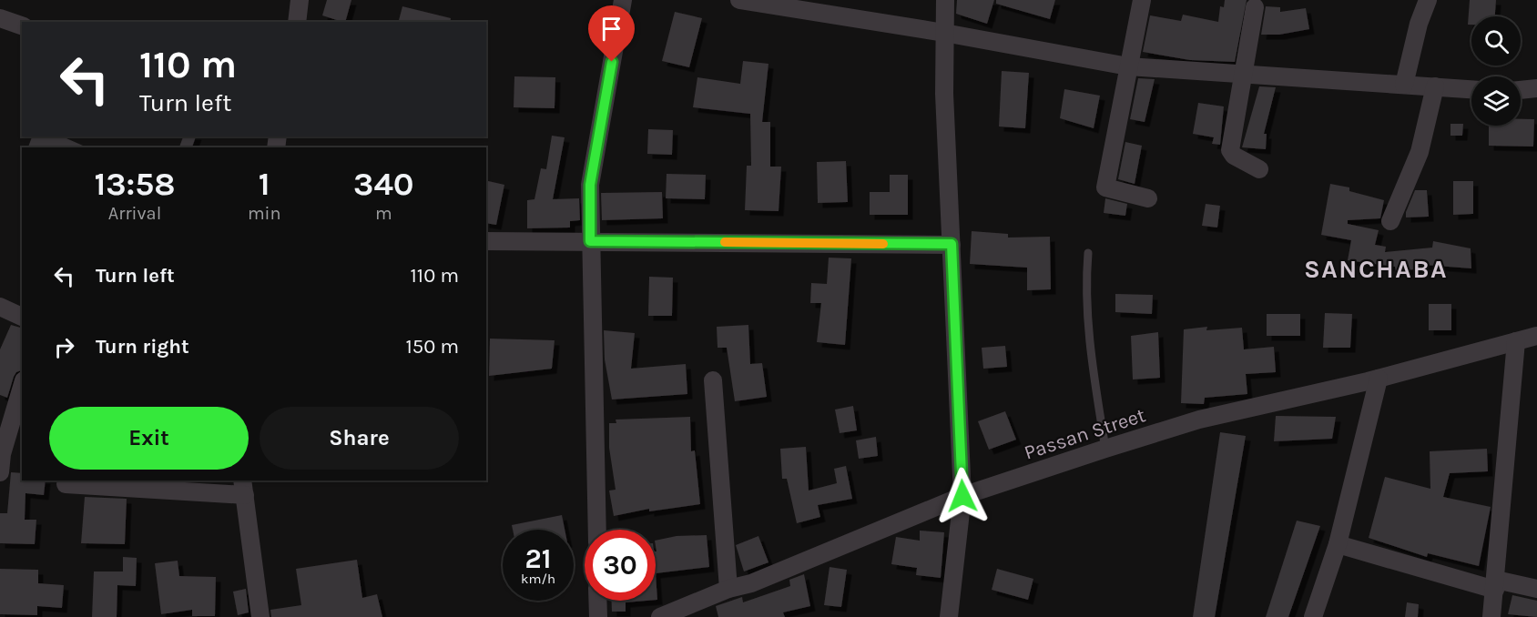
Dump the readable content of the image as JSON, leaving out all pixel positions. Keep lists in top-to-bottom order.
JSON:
{
  "streets": {
    "street": ["Passan Street"]
  },
  "districts": ["SANCHABA"],
  "page": {
    "turn": ["110 m", "Turn left"],
    "eta": [
      "13:58",
      "Arrival",
      "1",
      "min",
      "340",
      "m"
    ],
    "list": [
      {
        "name": "Turn left",
        "value": "110 m"
      },
      {
        "name": "Turn right",
        "value": "150 m"
      }
    ],
    "buttons": ["Exit", "Share"],
    "speed": "21 km/h",
    "limit": "30"
  }
}
